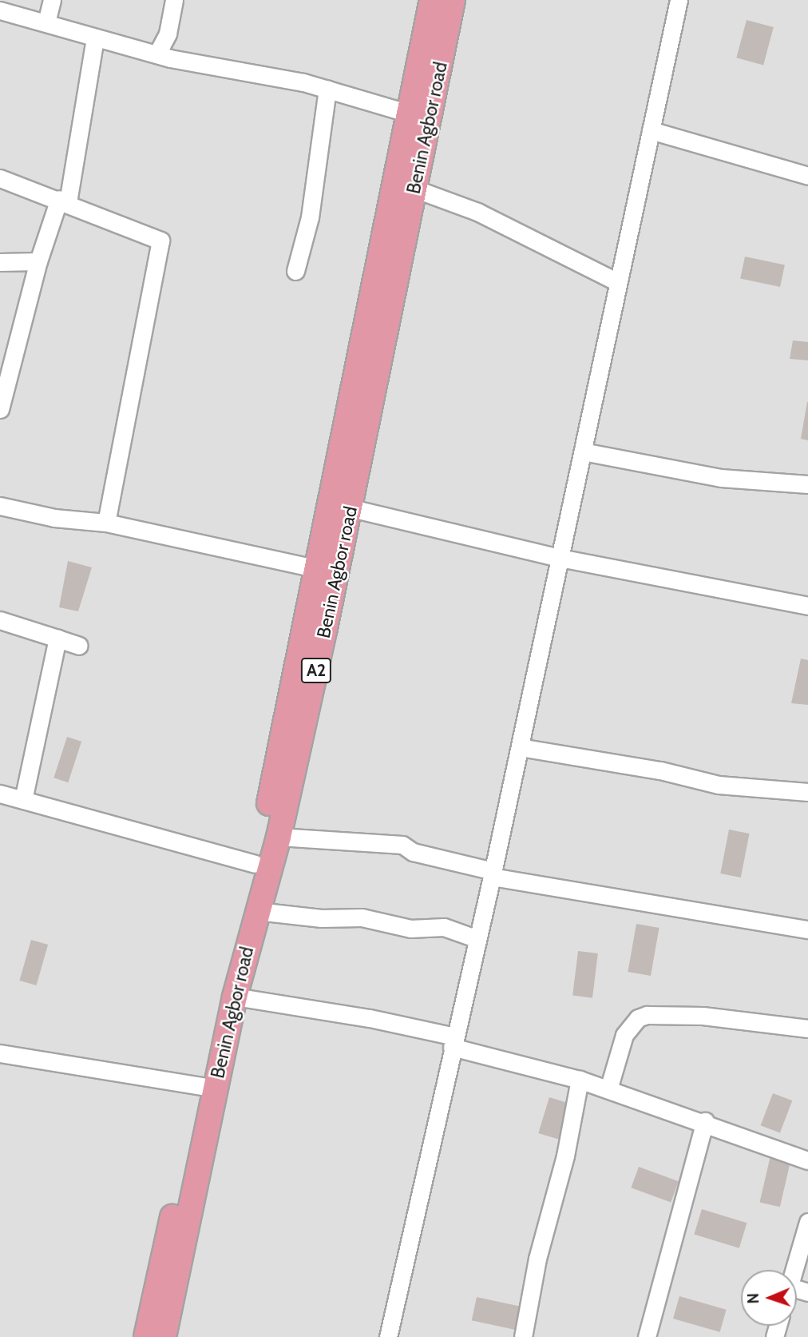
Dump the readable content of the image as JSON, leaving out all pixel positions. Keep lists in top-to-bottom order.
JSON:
{
  "streets": {
    "highway": ["Benin Agbor road", "A2"]
  },
  "north": "left"
}
